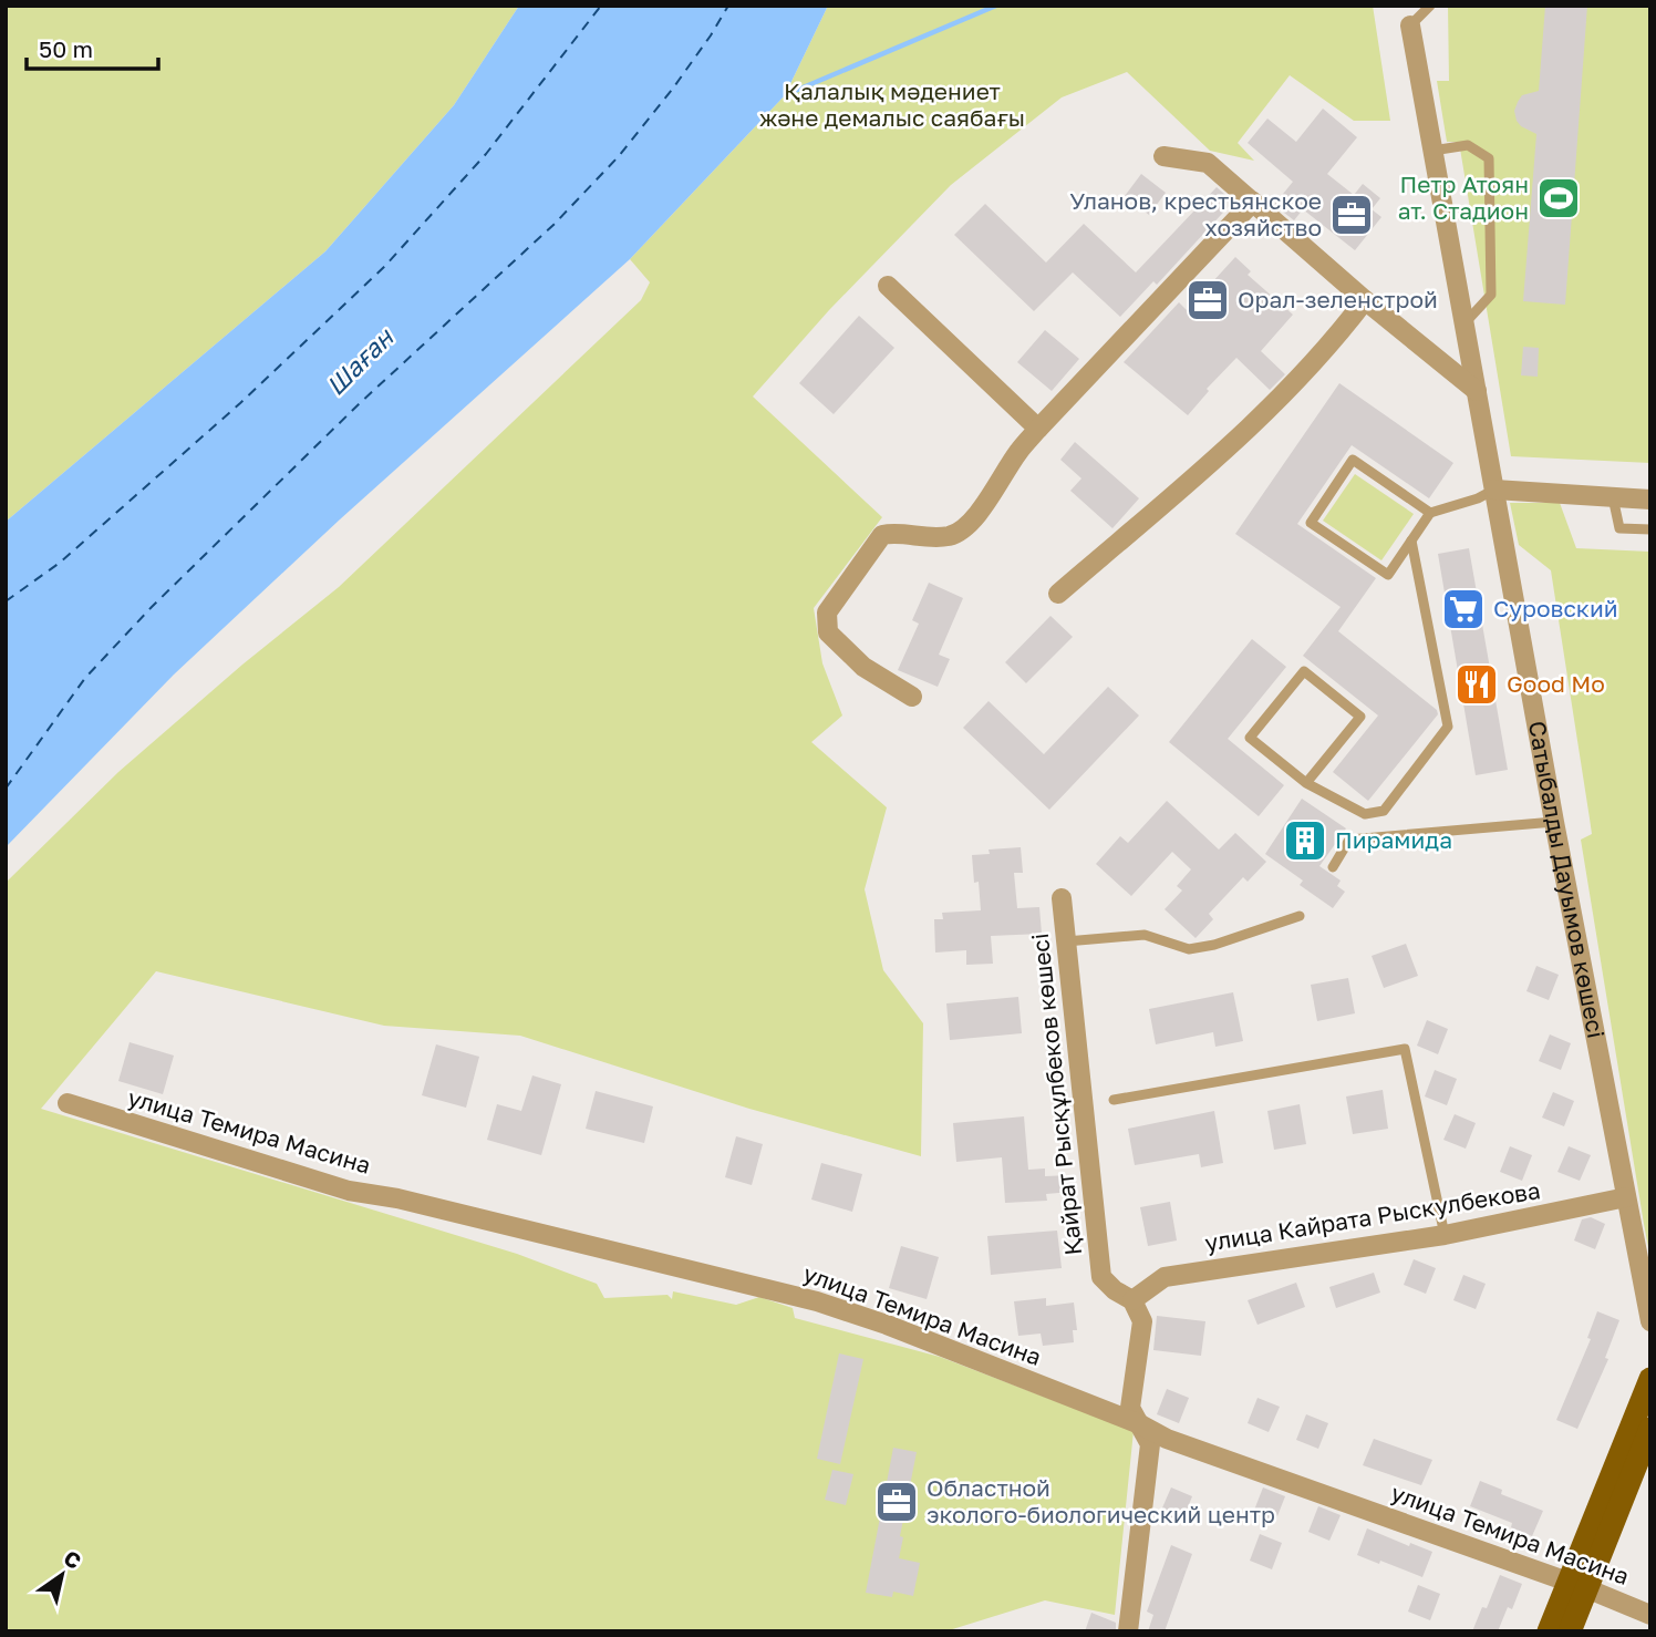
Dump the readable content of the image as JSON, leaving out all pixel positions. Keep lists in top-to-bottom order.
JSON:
{
  "streets": {
    "street": [
      "Сатыбалды Дауымов көшесі",
      "Қайрат Рысқұлбеков көшесі",
      "улица Темира Масина",
      "улица Кайрата Рыскулбекова"
    ]
  },
  "crossings": [
    ["Сатыбалды Дауымов көшесі", "улица Кайрата Рыскулбекова"],
    ["Қайрат Рысқұлбеков көшесі", "улица Кайрата Рыскулбекова"]
  ],
  "water": ["Шаған"],
  "parks": ["Қалалық мәдениет және демалыс саябағы"],
  "places": {
    "sports": ["Петр Атоян ат. Стадион"],
    "office": ["Уланов, крестьянское хозяйство", "Орал-зеленстрой", "Областной эколого-биологический центр"],
    "supermarket": ["Суровский"],
    "restaurant": ["Good Mo"],
    "building": ["Пирамида"]
  },
  "scale_bar": "50 m",
  "north": "top right"
}
